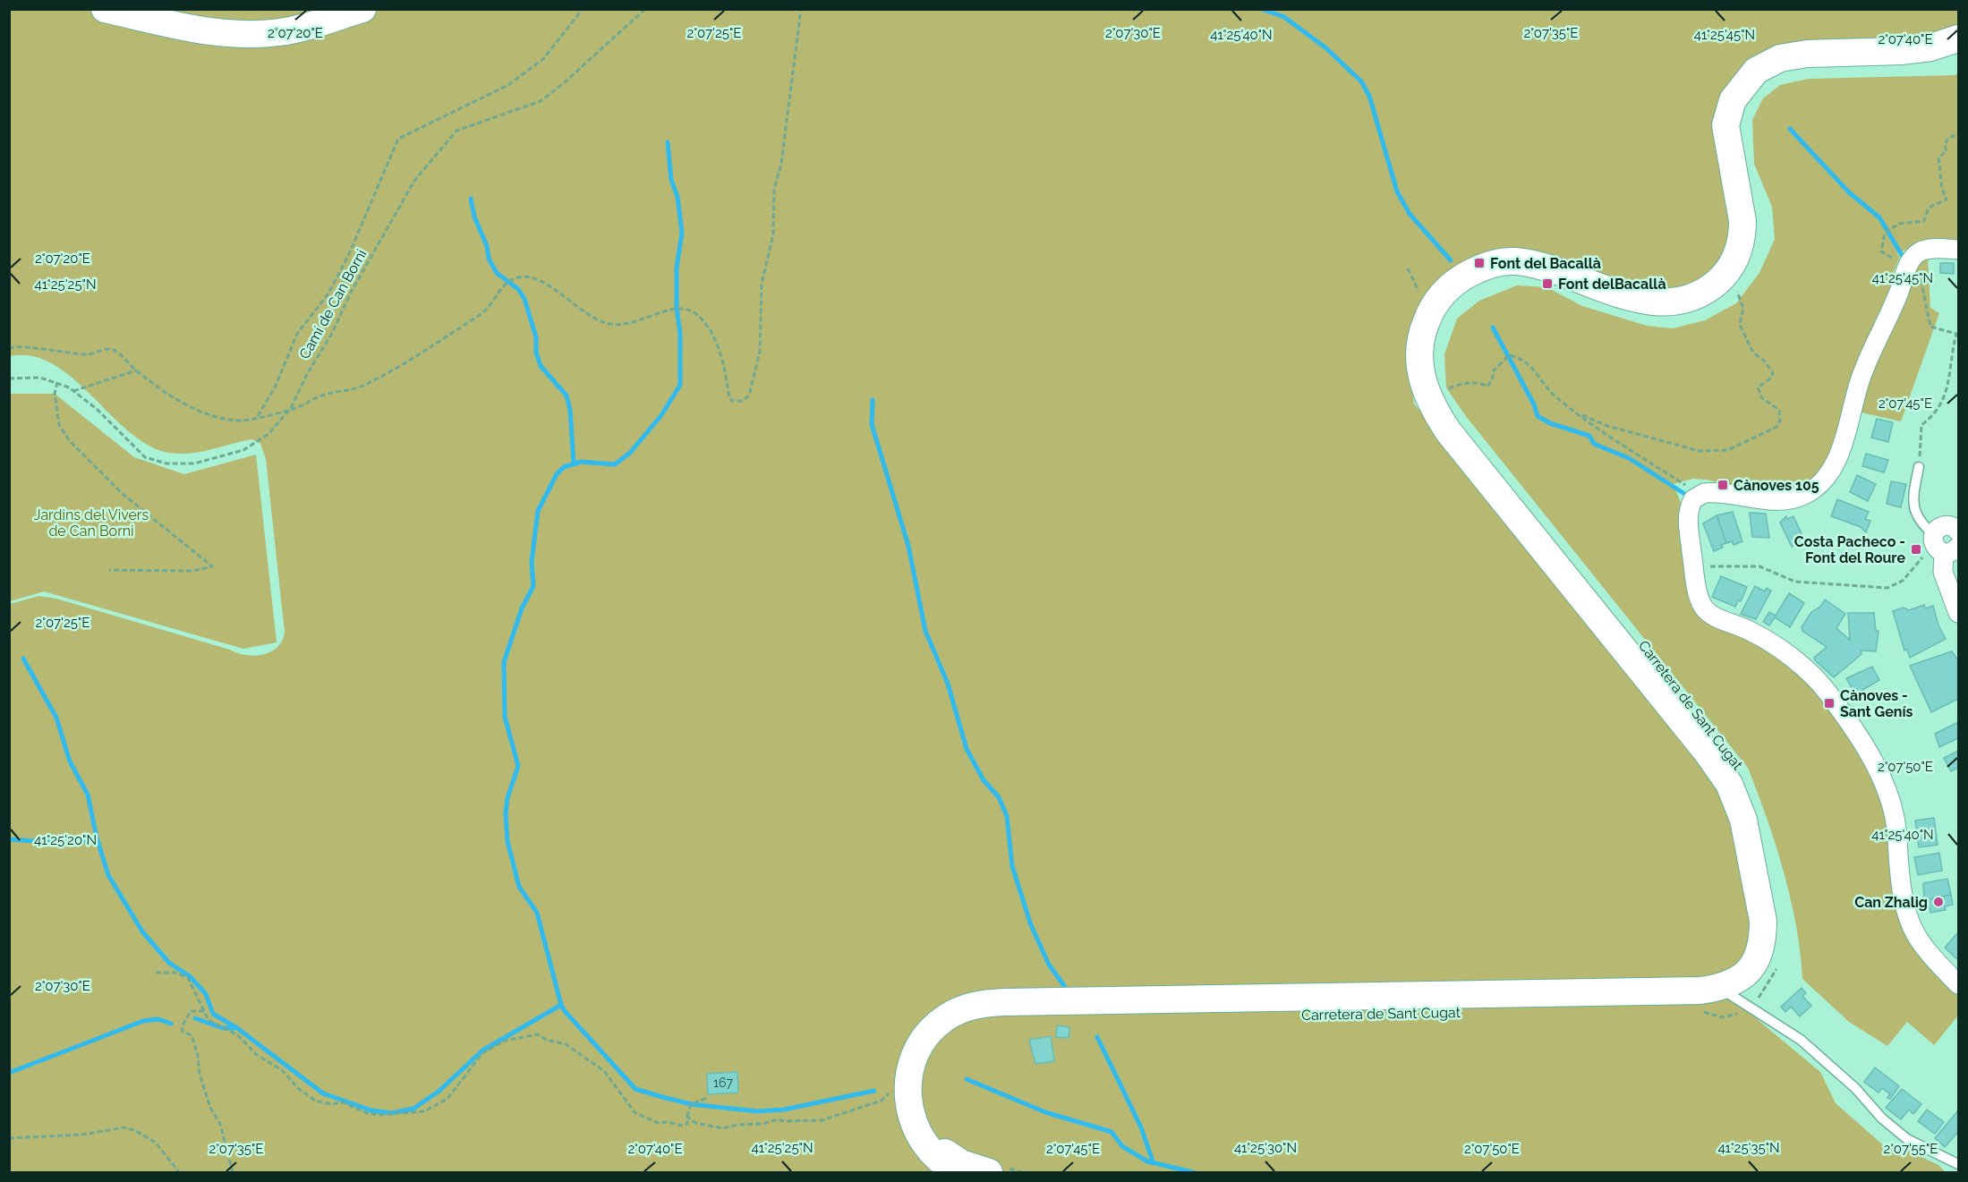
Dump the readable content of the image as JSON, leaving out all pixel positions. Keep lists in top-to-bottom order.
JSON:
{
  "streets": {
    "main road": ["Carretera de Sant Cugat"],
    "path": ["Camí de Can Borni"]
  },
  "parks": ["Jardins del Vivers de Can Borni"],
  "places": {
    "transit": [
      "Font del Bacallà",
      "Font delBacallà",
      "Cànoves 105",
      "Costa Pacheco - Font del Roure",
      "Cànoves - Sant Genís"
    ],
    "other": ["Can Zhalig"]
  },
  "house_numbers": ["167"],
  "coordinates": [
    "2°07'20\"E",
    "2°07'25\"E",
    "2°07'30\"E",
    "2°07'35\"E",
    "41°25'40\"N",
    "41°25'45\"N",
    "2°07'40\"E",
    "41°25'25\"N",
    "2°07'45\"E",
    "2°07'50\"E",
    "41°25'20\"N",
    "41°25'30\"N",
    "41°25'35\"N",
    "2°07'55\"E"
  ]
}
